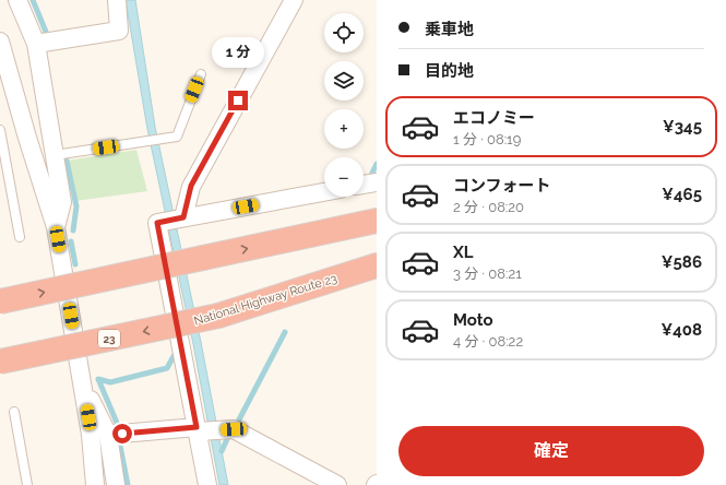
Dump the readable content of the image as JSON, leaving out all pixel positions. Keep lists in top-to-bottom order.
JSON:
{
  "streets": {
    "highway": ["National Highway Route 23", "23"]
  },
  "page": {
    "banner": ["乗車地", "目的地"],
    "map_buttons": ["+", "−"],
    "bubble": "1 分",
    "list": [
      {
        "name": "エコノミー",
        "note": "1 分 · 08:19",
        "value": "¥345"
      },
      {
        "name": "コンフォート",
        "note": "2 分 · 08:20",
        "value": "¥465"
      },
      {
        "name": "XL",
        "note": "3 分 · 08:21",
        "value": "¥586"
      },
      {
        "name": "Moto",
        "note": "4 分 · 08:22",
        "value": "¥408"
      }
    ],
    "buttons": "確定"
  }
}
